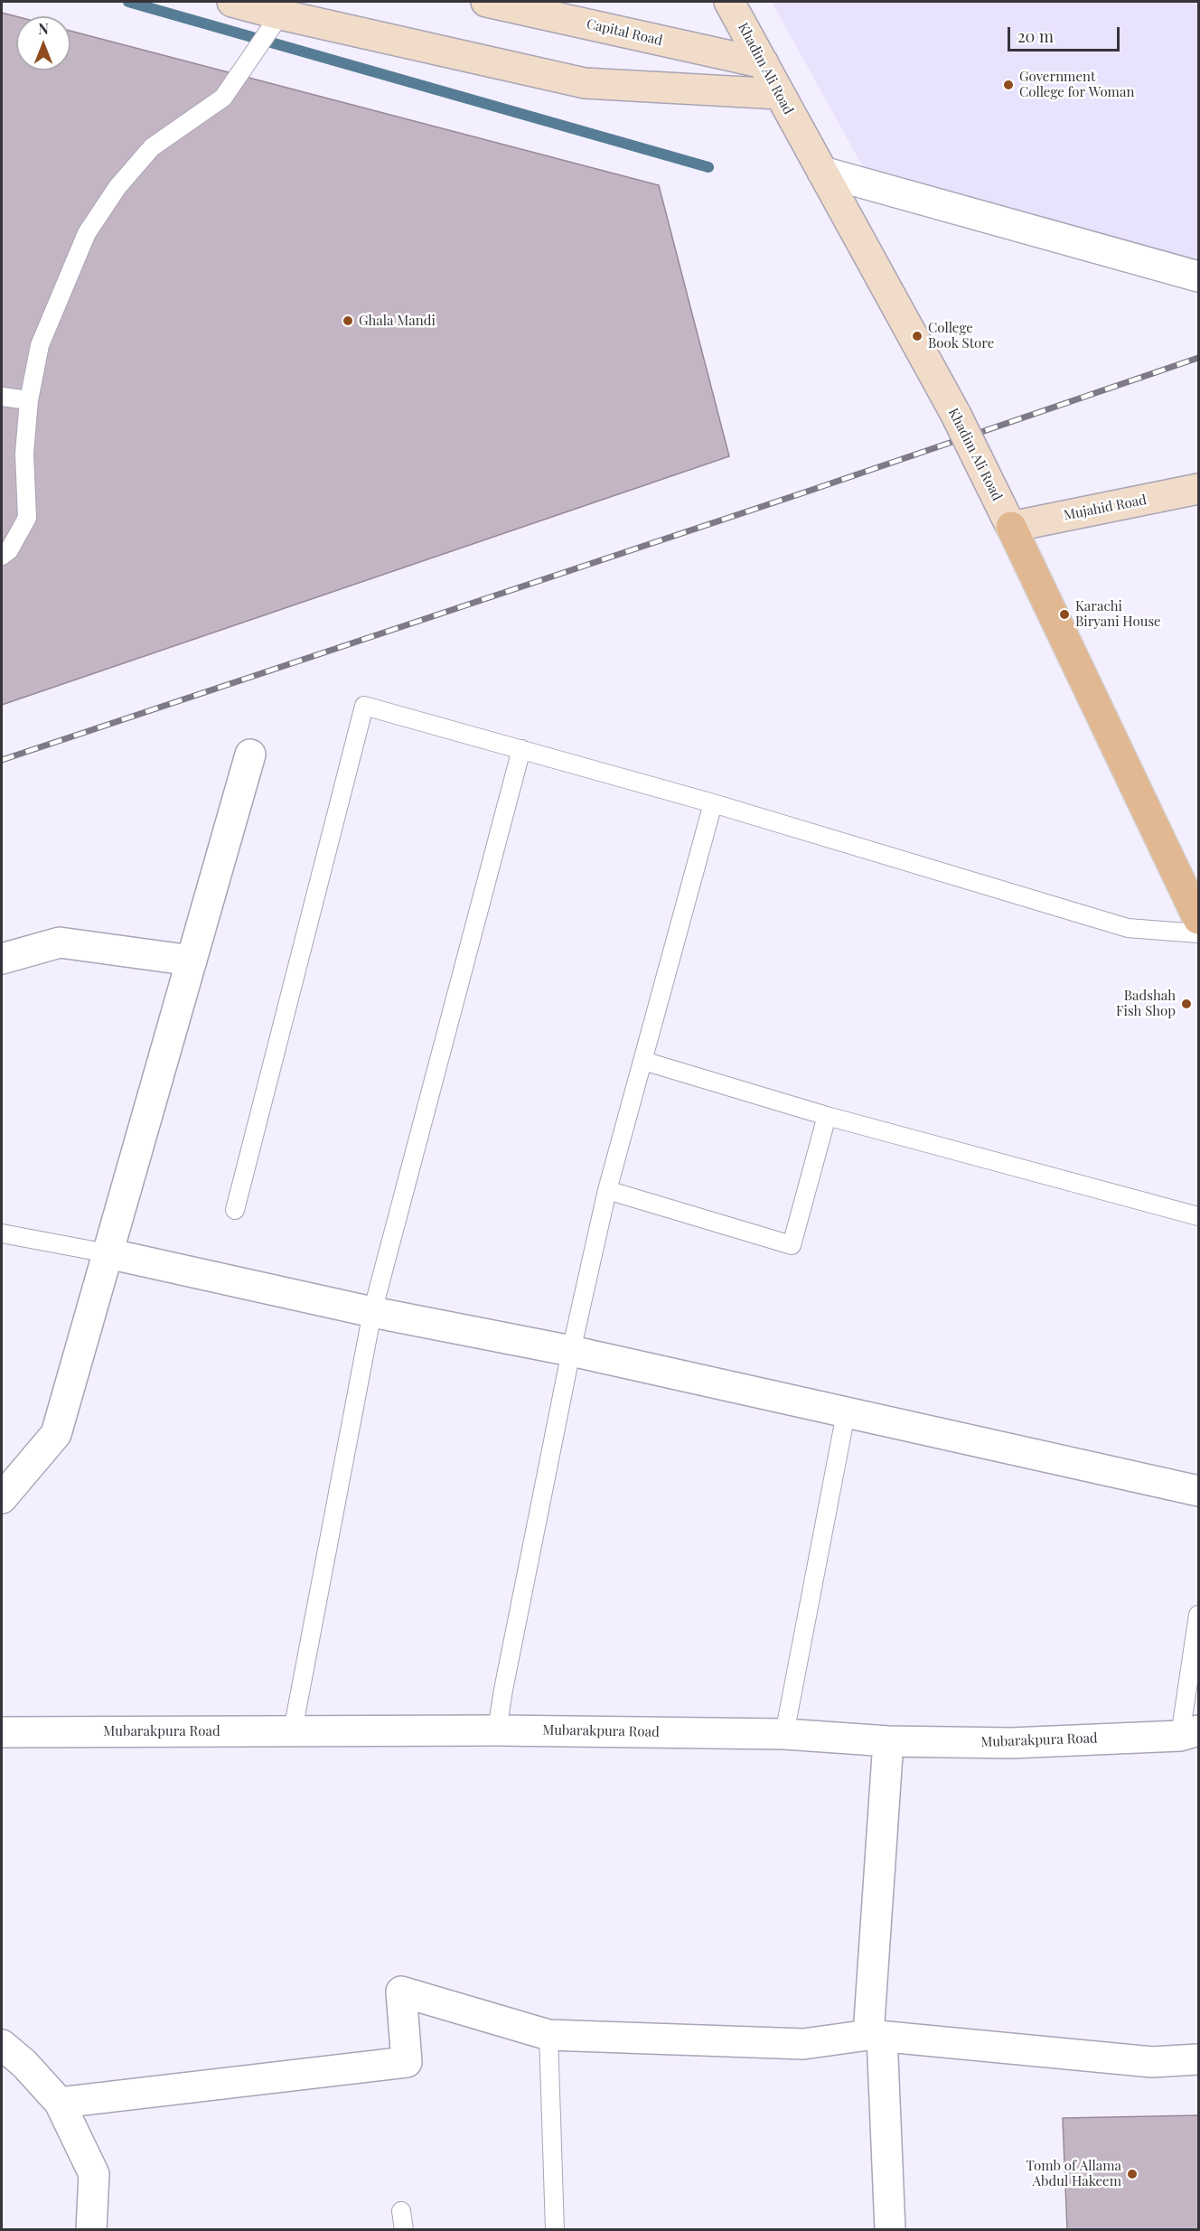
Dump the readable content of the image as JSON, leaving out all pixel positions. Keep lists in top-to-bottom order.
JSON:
{
  "streets": {
    "main road": ["Khadim Ali Road"],
    "street": ["Capital Road", "Mujahid Road", "Mubarakpura Road"]
  },
  "crossings": [
    ["Capital Road", "Khadim Ali Road"],
    ["Khadim Ali Road", "Mujahid Road"]
  ],
  "places": [
    "Government College for Woman",
    "Ghala Mandi",
    "College Book Store",
    "Karachi Biryani House",
    "Badshah Fish Shop",
    "Tomb of Allama Abdul Hakeem"
  ],
  "scale_bar": "20 m",
  "north": "top"
}
